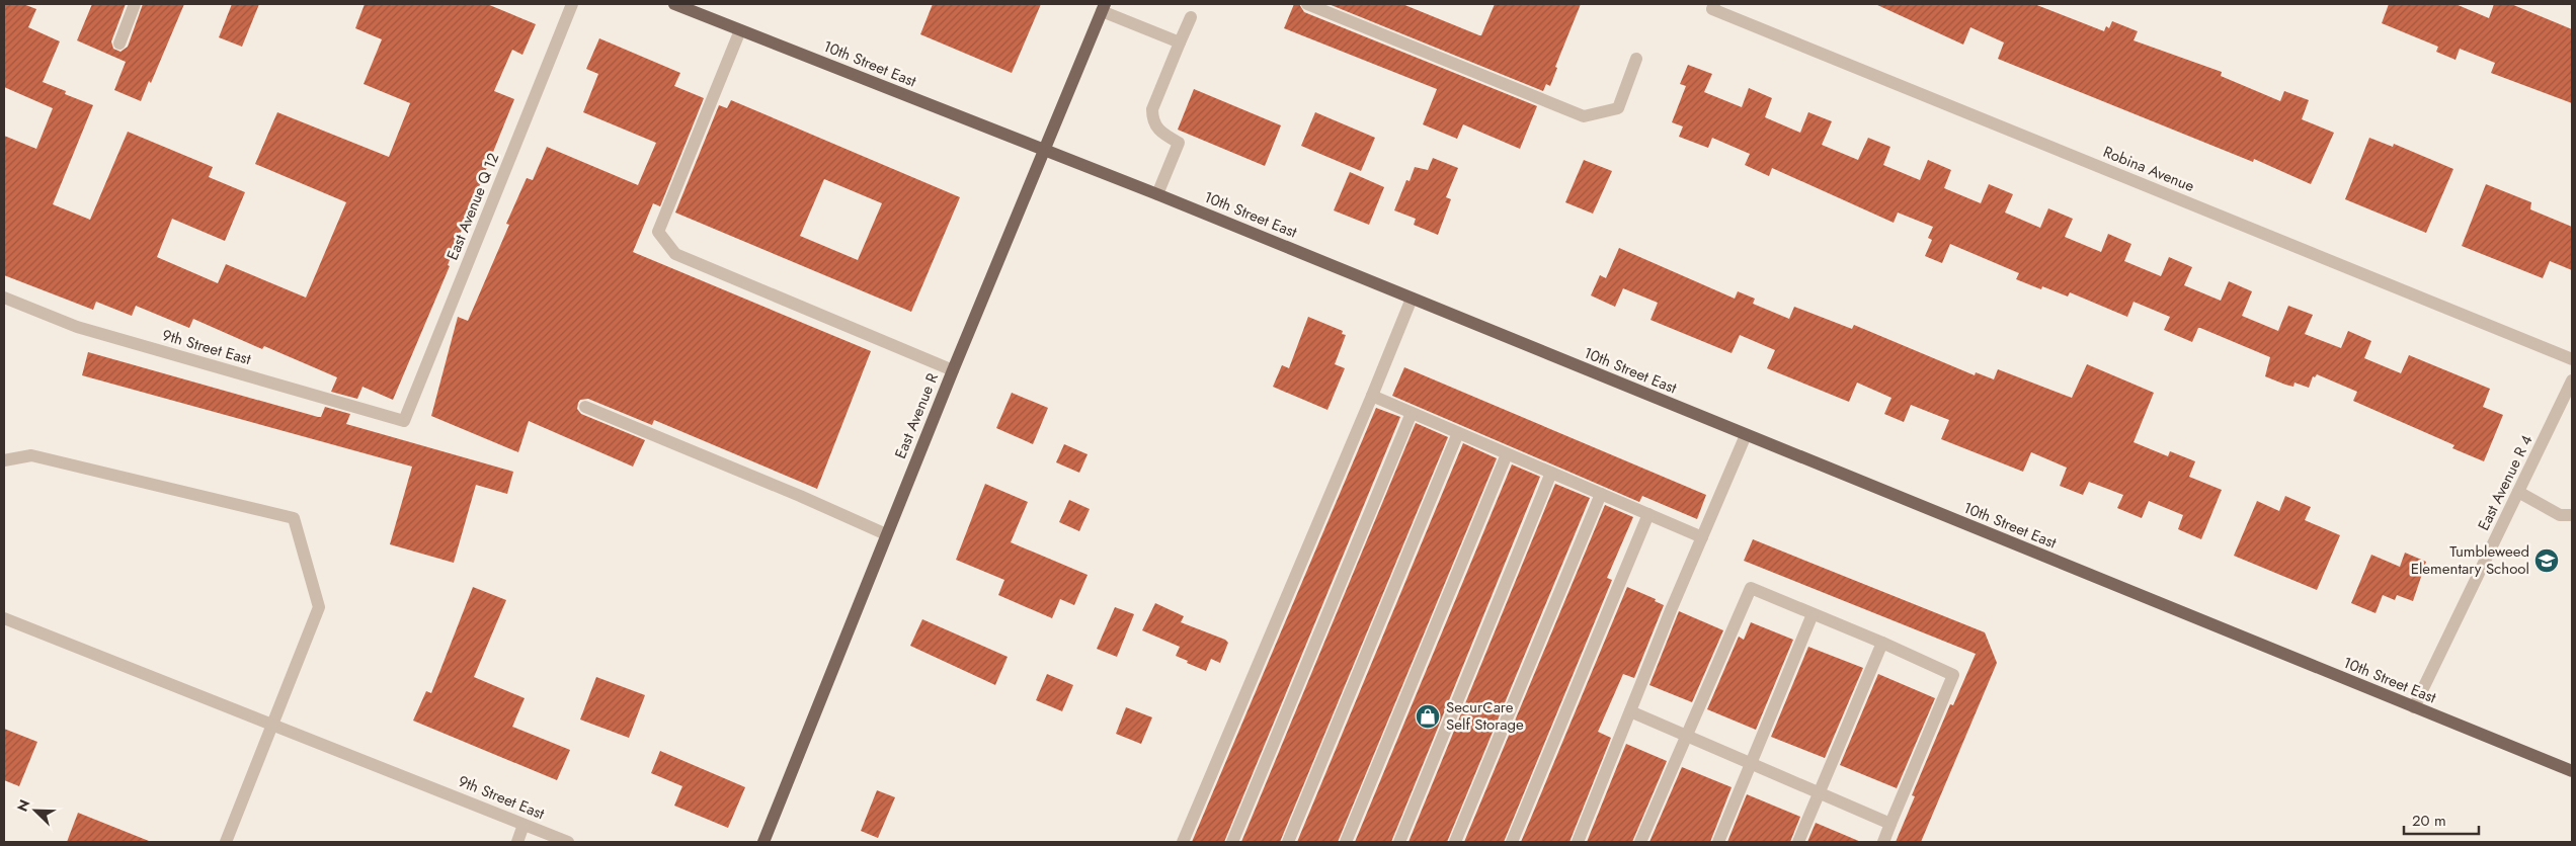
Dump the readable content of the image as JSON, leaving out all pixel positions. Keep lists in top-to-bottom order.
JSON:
{
  "streets": {
    "main road": ["10th Street East", "East Avenue R"],
    "street": [
      "Robina Avenue",
      "East Avenue Q 12",
      "9th Street East",
      "East Avenue R 4"
    ]
  },
  "crossings": [
    ["10th Street East", "East Avenue R"],
    ["10th Street East", "East Avenue R 4"],
    ["East Avenue Q 12", "9th Street East"]
  ],
  "places": {
    "school or university": ["Tumbleweed Elementary School"],
    "shop": ["SecurCare Self Storage"]
  },
  "scale_bar": "20 m",
  "north": "top left"
}
